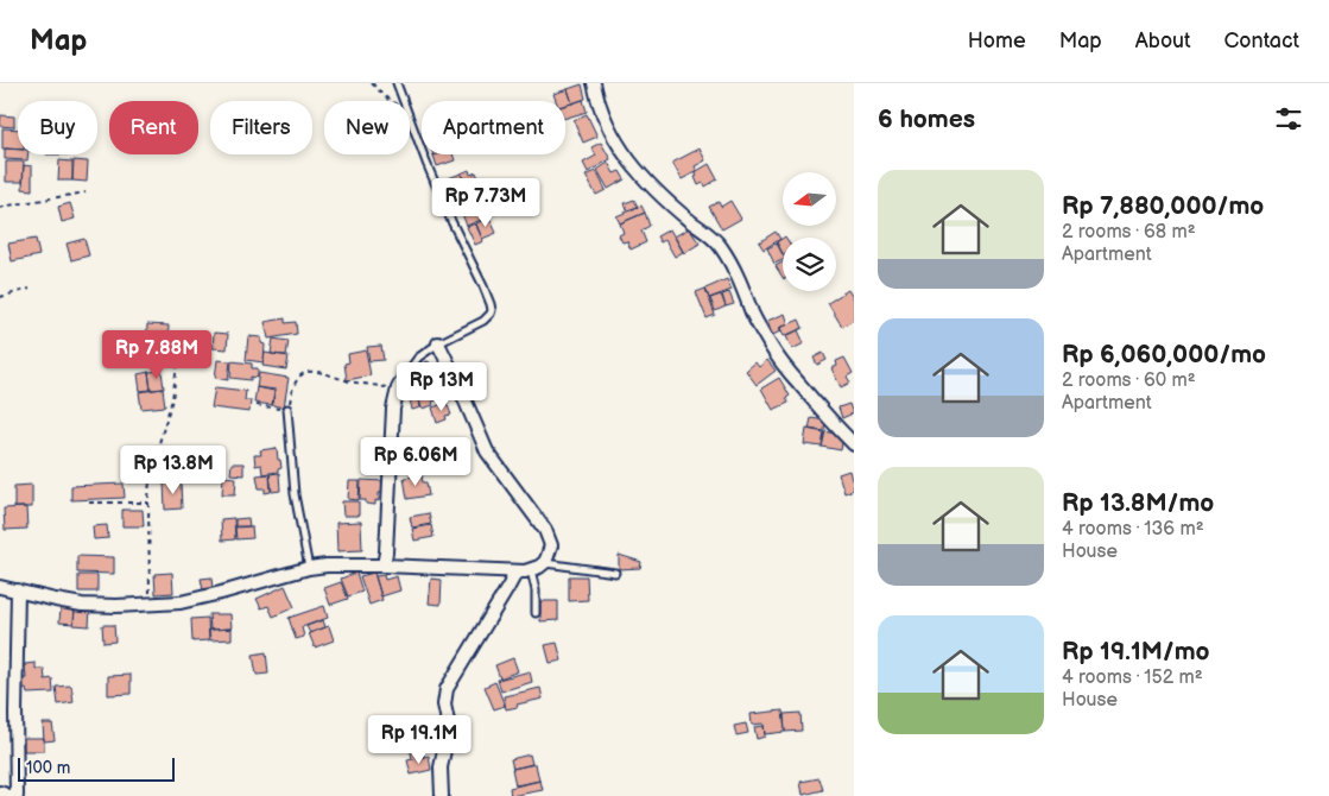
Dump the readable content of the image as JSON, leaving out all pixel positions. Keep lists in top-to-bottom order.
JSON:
{
  "scale_bar": "100 m",
  "north": "left",
  "page": {
    "header": "Map",
    "nav": [
      "Home",
      "Map",
      "About",
      "Contact"
    ],
    "heading": "6 homes",
    "chip": [
      "Buy",
      "Rent",
      "Filters",
      "New",
      "Apartment"
    ],
    "list": [
      {
        "name": "Rp 7,880,000/mo",
        "note": "2 rooms · 68 m² · Apartment"
      },
      {
        "name": "Rp 6,060,000/mo",
        "note": "2 rooms · 60 m² · Apartment"
      },
      {
        "name": "Rp 13.8M/mo",
        "note": "4 rooms · 136 m² · House"
      },
      {
        "name": "Rp 19.1M/mo",
        "note": "4 rooms · 152 m² · House"
      }
    ],
    "price": [
      "Rp 7.73M",
      "Rp 7.88M",
      "Rp 13M",
      "Rp 6.06M",
      "Rp 13.8M",
      "Rp 19.1M"
    ],
    "scale": "100 m"
  }
}
